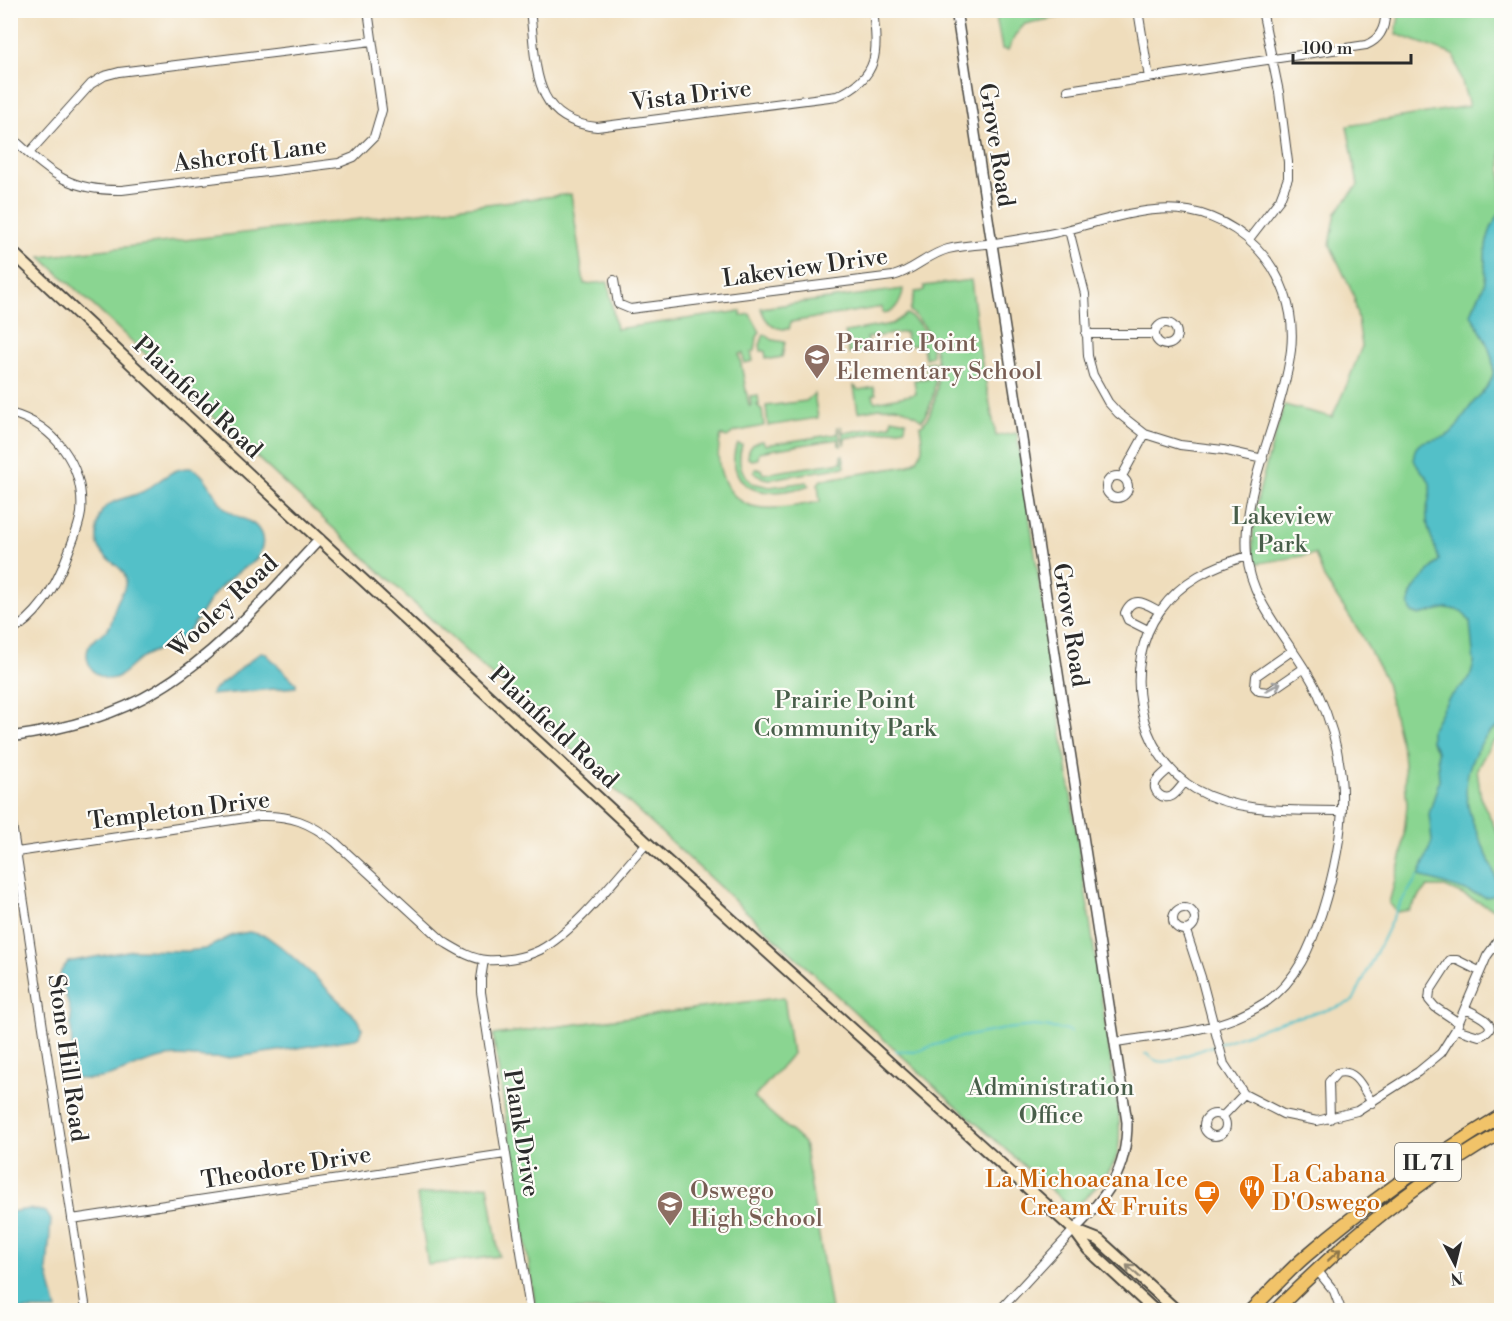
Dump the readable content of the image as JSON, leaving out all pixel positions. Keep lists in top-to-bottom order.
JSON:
{
  "streets": {
    "main road": ["Plainfield Road", "IL 71"],
    "street": [
      "Vista Drive",
      "Grove Road",
      "Ashcroft Lane",
      "Lakeview Drive",
      "Wooley Road",
      "Templeton Drive",
      "Stone Hill Road",
      "Plank Drive",
      "Theodore Drive"
    ]
  },
  "crossings": [
    ["Grove Road", "Lakeview Drive"],
    ["Grove Road", "Plainfield Road"],
    ["Plainfield Road", "Wooley Road"],
    ["Plainfield Road", "Templeton Drive"],
    ["Templeton Drive", "Stone Hill Road"],
    ["Templeton Drive", "Plank Drive"],
    ["Stone Hill Road", "Theodore Drive"],
    ["Plank Drive", "Theodore Drive"]
  ],
  "parks": ["Lakeview Park", "Prairie Point Community Park", "Administration Office"],
  "places": {
    "school or university": ["Prairie Point Elementary School", "Oswego High School"],
    "restaurant": ["La Cabana D'Oswego"],
    "cafe": ["La Michoacana Ice Cream & Fruits"]
  },
  "scale_bar": "100 m",
  "north": "bottom"
}
